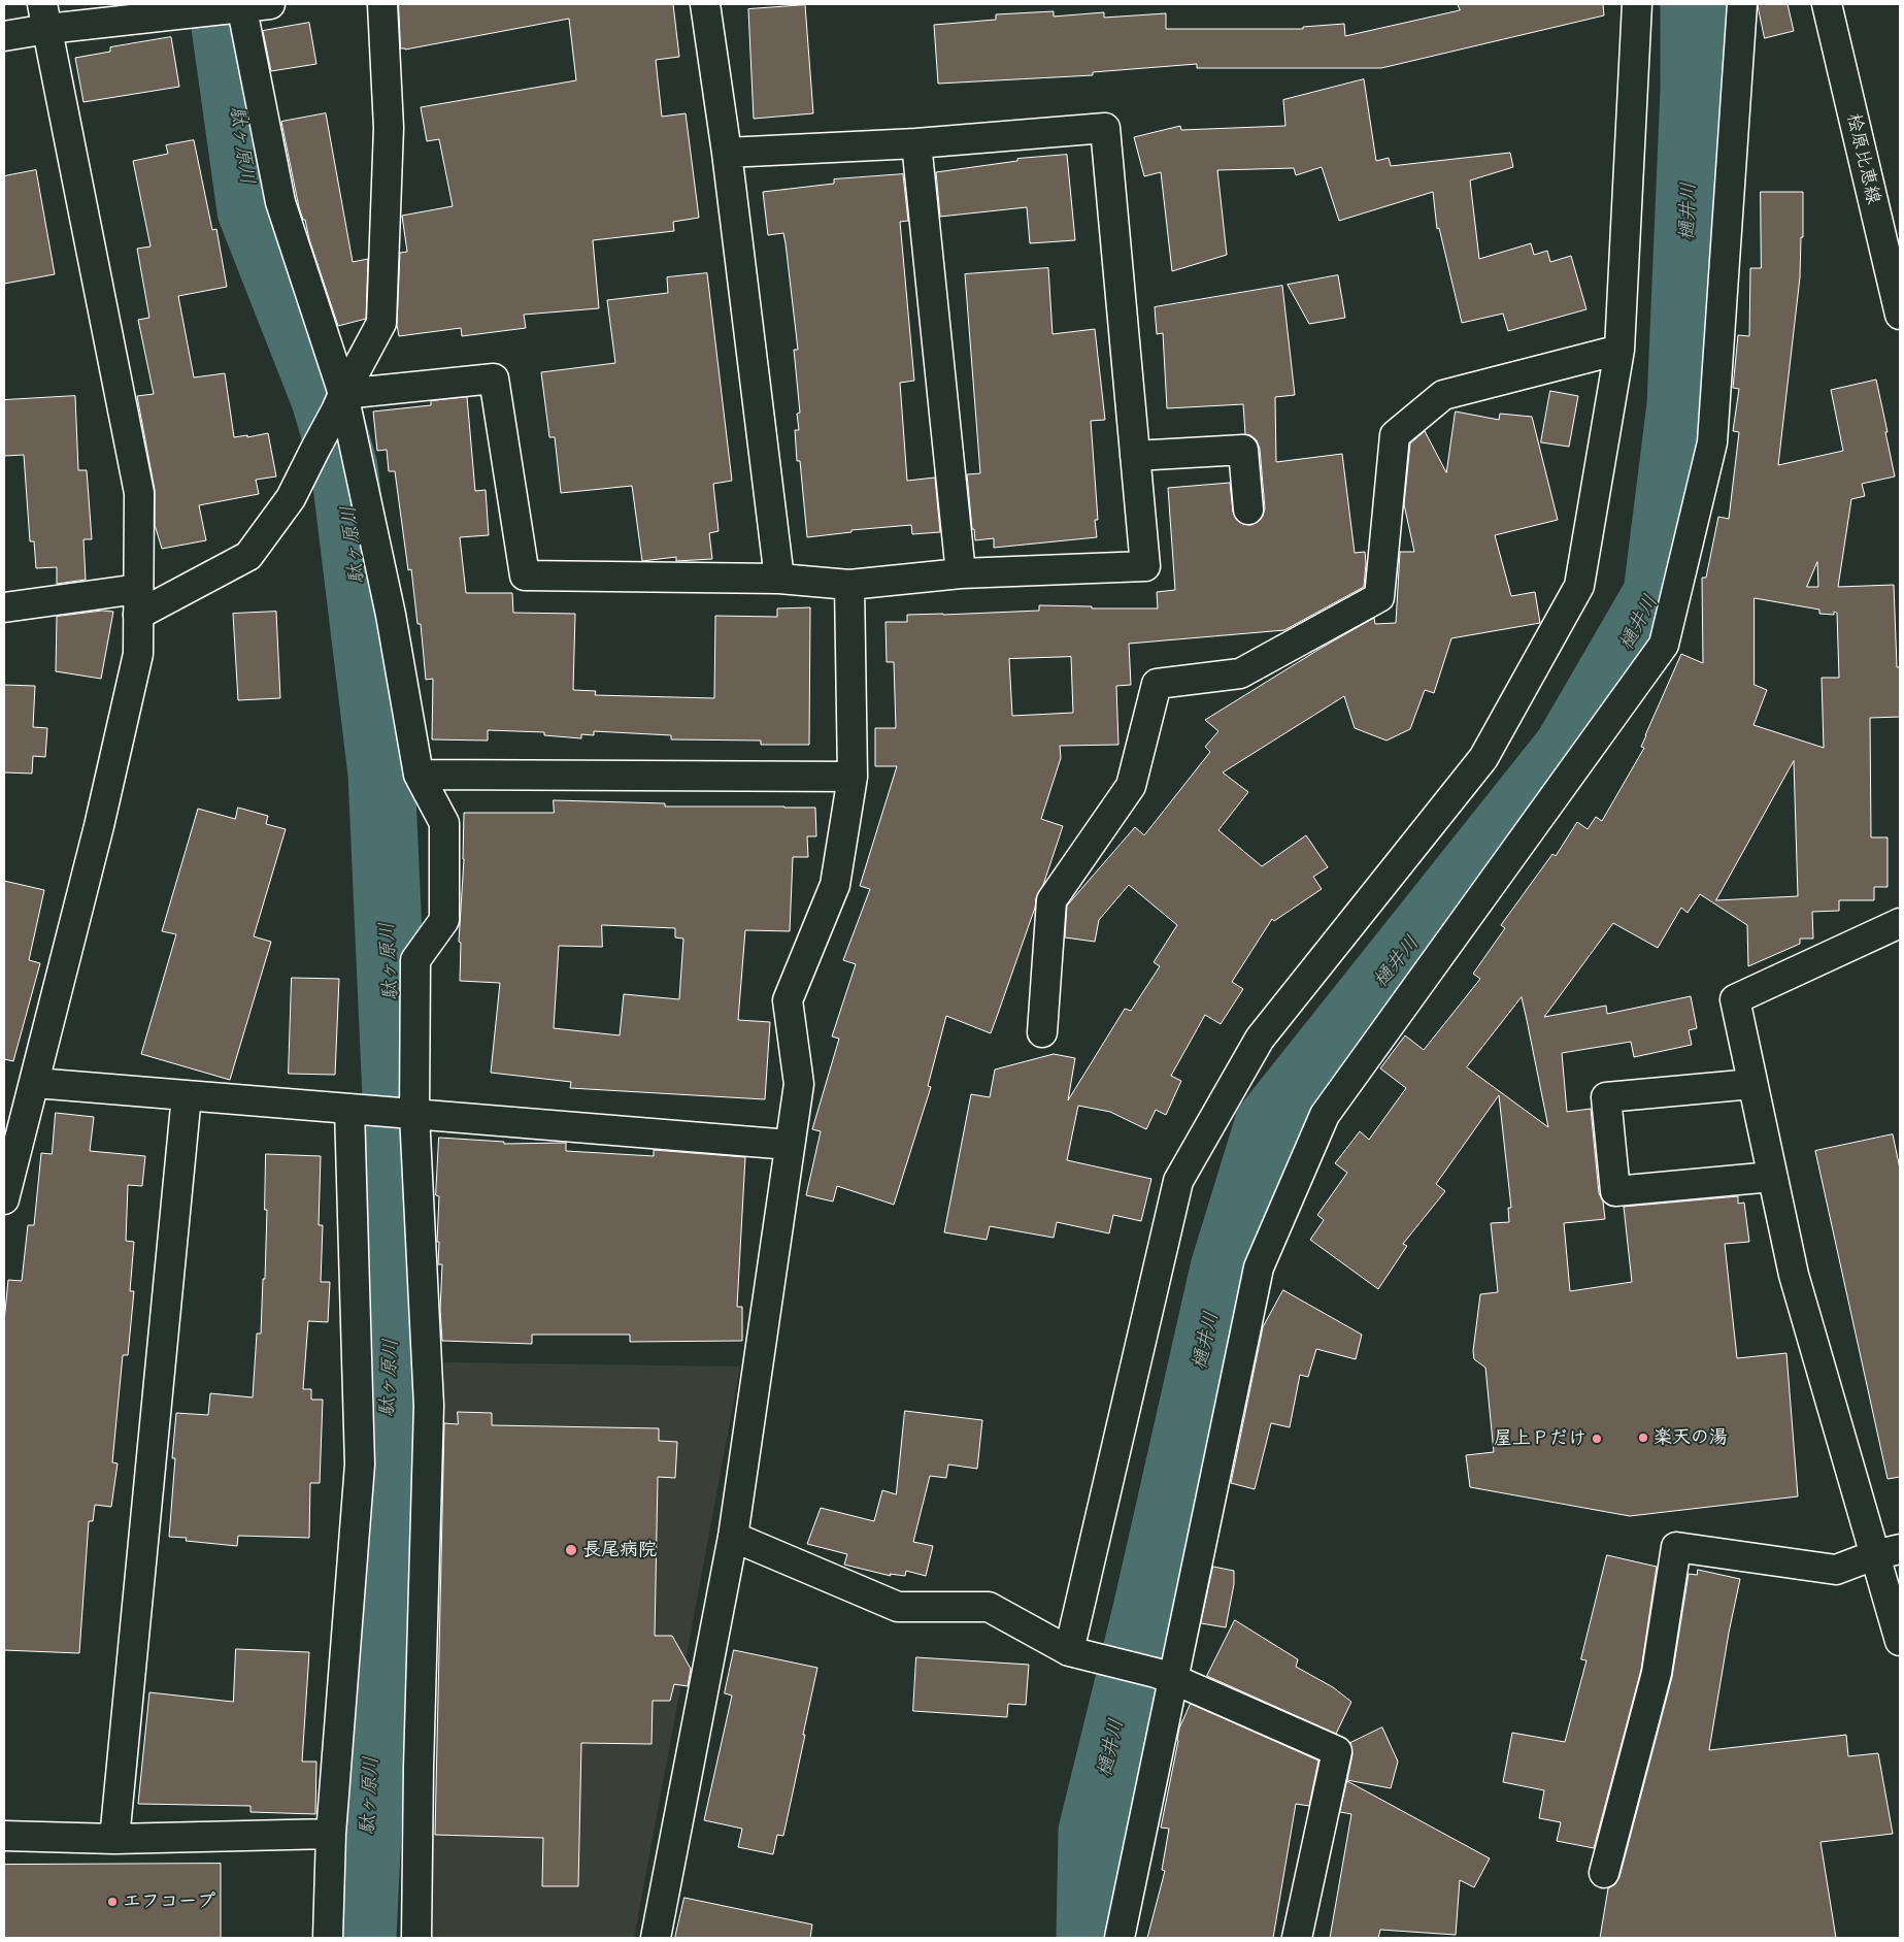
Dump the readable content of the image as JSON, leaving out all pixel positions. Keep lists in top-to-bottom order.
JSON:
{
  "streets": {
    "street": ["桧原比恵線"]
  },
  "water": ["駄ヶ原川", "樋井川"],
  "places": [
    "楽天の湯",
    "屋上Ｐだけ",
    "長尾病院",
    "エフコープ"
  ]
}
